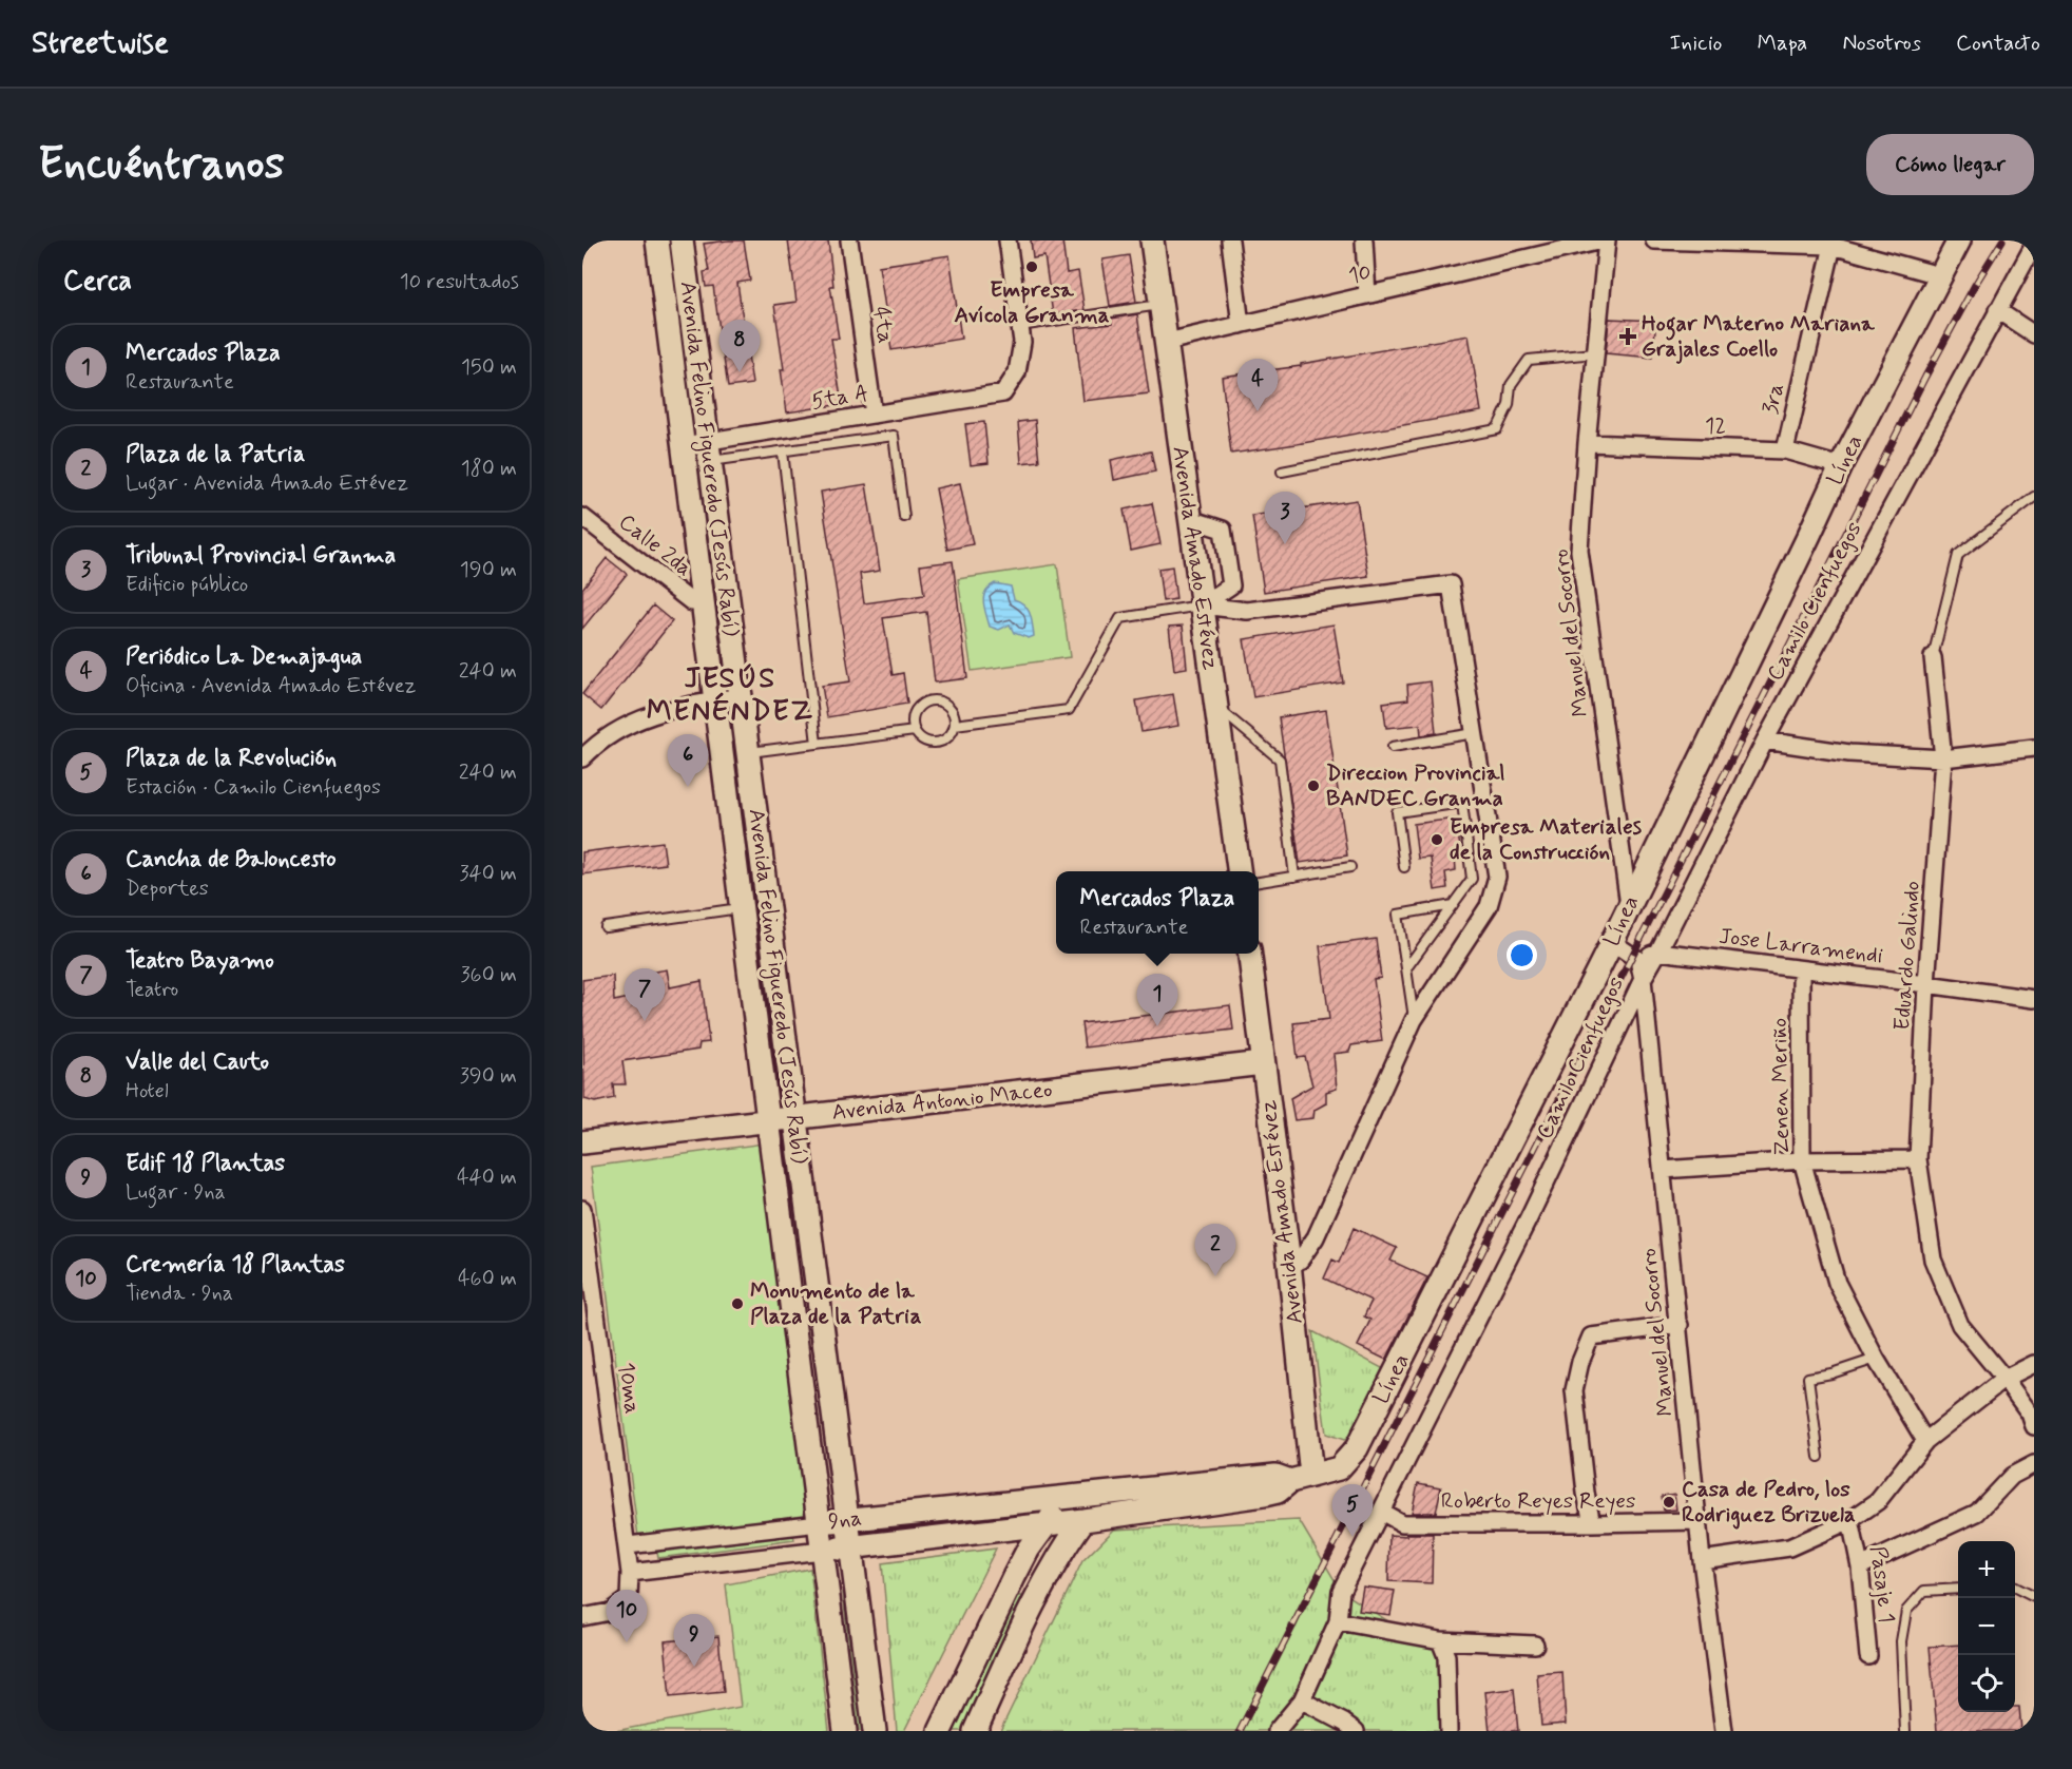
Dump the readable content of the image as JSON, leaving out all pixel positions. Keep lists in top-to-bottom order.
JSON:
{
  "streets": {
    "main road": [
      "Avenida Felino Figueredo (Jesús Rabí)",
      "Línea",
      "Avenida Amado Estévez",
      "Avenida Antonio Maceo",
      "9na"
    ],
    "street": [
      "10",
      "4ta",
      "5ta A",
      "3ra",
      "12",
      "Calle 2da",
      "Camilo Cienfuegos",
      "Manuel del Socorro",
      "Jose Larramendi",
      "Eduardo Galindo",
      "Zenen Meriño",
      "10ma",
      "Roberto Reyes Reyes",
      "Pasaje 1"
    ]
  },
  "crossings": [
    ["10", "Avenida Amado Estévez"],
    ["4ta", "5ta A"],
    ["5ta A", "Avenida Felino Figueredo (Jesús Rabí)"],
    ["3ra", "12"],
    ["12", "Línea"],
    ["12", "Manuel del Socorro"],
    ["Avenida Felino Figueredo (Jesús Rabí)", "Calle 2da"],
    ["Avenida Felino Figueredo (Jesús Rabí)", "Avenida Antonio Maceo"],
    ["Avenida Felino Figueredo (Jesús Rabí)", "9na"],
    ["Línea", "Avenida Amado Estévez"],
    ["Línea", "Manuel del Socorro"],
    ["Línea", "9na"],
    ["Avenida Amado Estévez", "Avenida Antonio Maceo"],
    ["Avenida Amado Estévez", "9na"],
    ["Camilo Cienfuegos", "Manuel del Socorro"],
    ["Camilo Cienfuegos", "Jose Larramendi"],
    ["Camilo Cienfuegos", "Roberto Reyes Reyes"],
    ["Manuel del Socorro", "Roberto Reyes Reyes"],
    ["Jose Larramendi", "Eduardo Galindo"],
    ["Jose Larramendi", "Zenen Meriño"],
    ["10ma", "9na"]
  ],
  "districts": ["JESÚS MENÉNDEZ"],
  "places": {
    "other": [
      "Empresa Avícola Granma",
      "Direccion Provincial BANDEC Granma",
      "Empresa Materiales de la Construcción",
      "Monumento de la Plaza de la Patria",
      "Casa de Pedro, los Rodriguez Brizuela"
    ],
    "health": ["Hogar Materno Mariana Grajales Coello"]
  },
  "page": {
    "header": "Streetwise",
    "nav": [
      "Inicio",
      "Mapa",
      "Nosotros",
      "Contacto"
    ],
    "buttons": "Cómo llegar",
    "title": "Encuéntranos",
    "heading": ["Cerca", "10 resultados"],
    "pins": [
      "8",
      "4",
      "3",
      "6",
      "7",
      "1",
      "2",
      "5",
      "10",
      "9"
    ],
    "list": [
      {
        "mark": "1",
        "name": "Mercados Plaza",
        "note": "Restaurante",
        "value": "150 m"
      },
      {
        "mark": "2",
        "name": "Plaza de la Patria",
        "note": "Lugar · Avenida Amado Estévez",
        "value": "180 m"
      },
      {
        "mark": "3",
        "name": "Tribunal Provincial Granma",
        "note": "Edificio público",
        "value": "190 m"
      },
      {
        "mark": "4",
        "name": "Periódico La Demajagua",
        "note": "Oficina · Avenida Amado Estévez",
        "value": "240 m"
      },
      {
        "mark": "5",
        "name": "Plaza de la Revolución",
        "note": "Estación · Camilo Cienfuegos",
        "value": "240 m"
      },
      {
        "mark": "6",
        "name": "Cancha de Baloncesto",
        "note": "Deportes",
        "value": "340 m"
      },
      {
        "mark": "7",
        "name": "Teatro Bayamo",
        "note": "Teatro",
        "value": "360 m"
      },
      {
        "mark": "8",
        "name": "Valle del Cauto",
        "note": "Hotel",
        "value": "390 m"
      },
      {
        "mark": "9",
        "name": "Edif 18 Plantas",
        "note": "Lugar · 9na",
        "value": "440 m"
      },
      {
        "mark": "10",
        "name": "Cremería 18 Plantas",
        "note": "Tienda · 9na",
        "value": "460 m"
      }
    ],
    "popup": ["Mercados Plaza", "Restaurante"],
    "map_buttons": ["+", "−"]
  }
}
